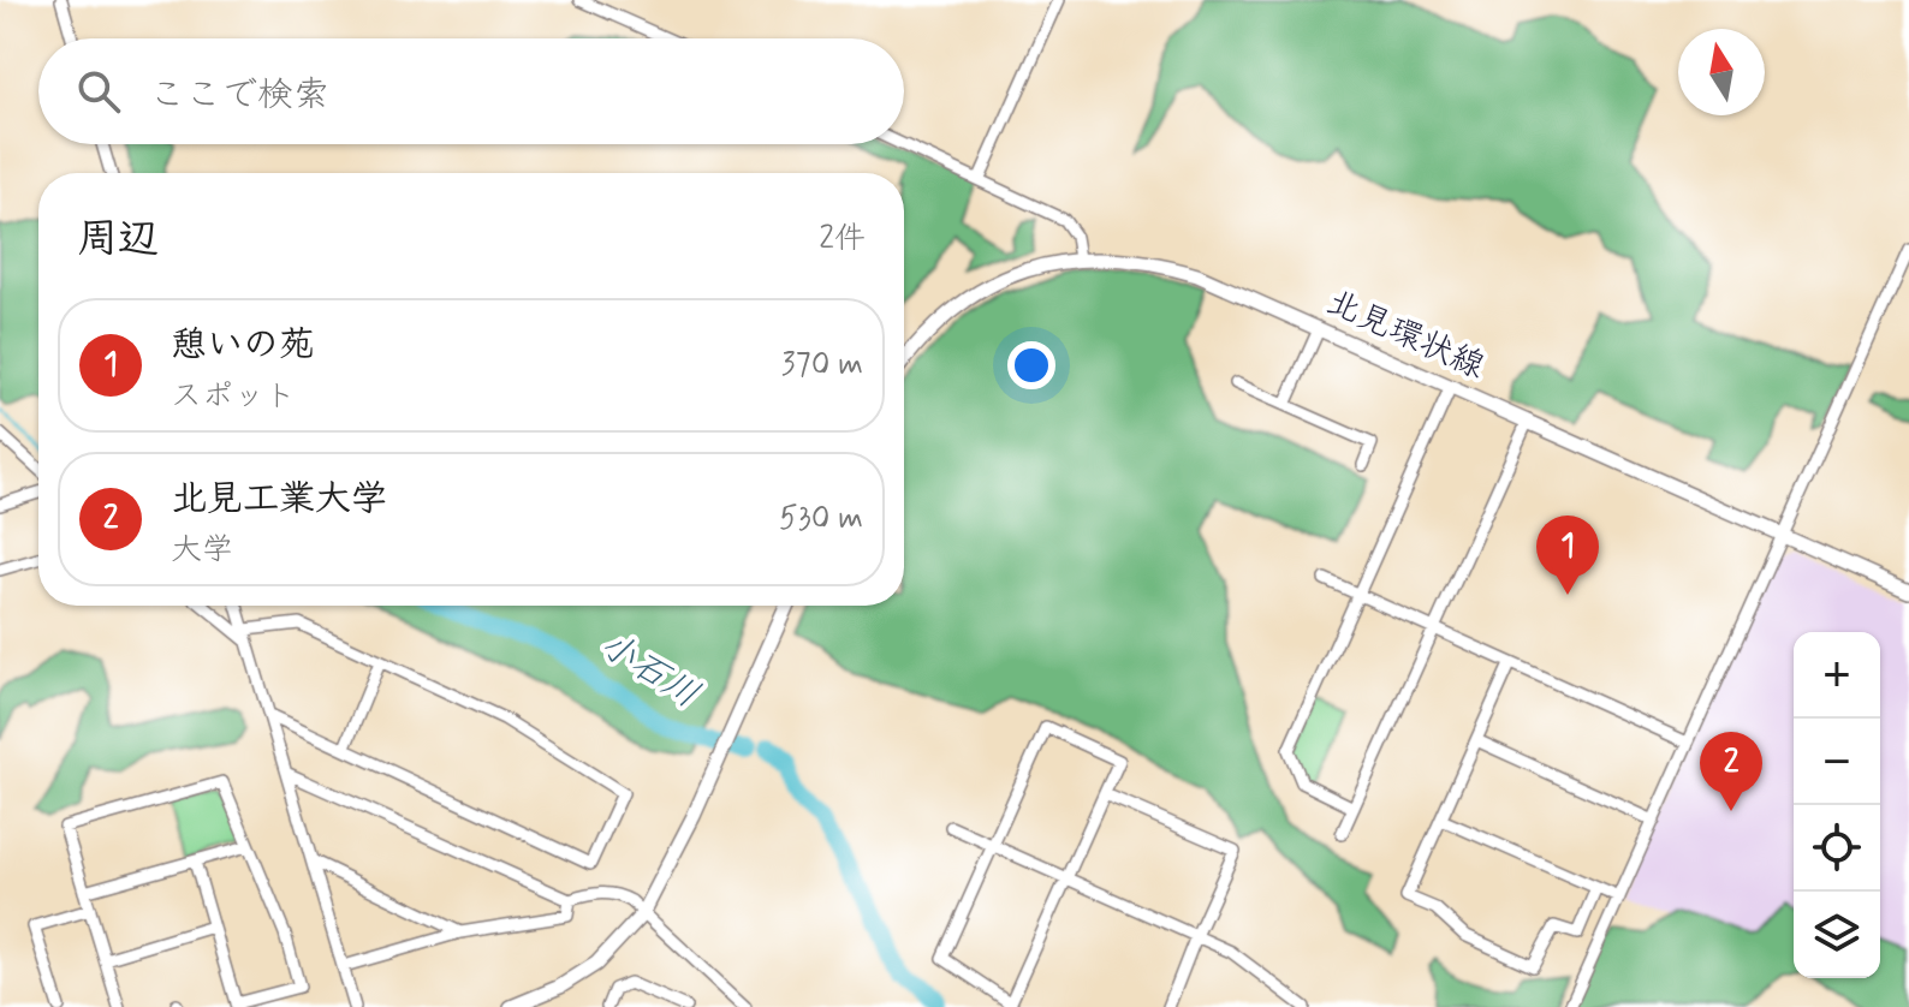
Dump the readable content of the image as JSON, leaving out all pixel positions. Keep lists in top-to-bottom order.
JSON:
{
  "streets": {
    "main road": ["北見環状線"]
  },
  "water": ["小石川"],
  "north": "top",
  "page": {
    "search": "ここで検索",
    "heading": ["周辺", "2件"],
    "list": [
      {
        "mark": "1",
        "name": "憩いの苑",
        "note": "スポット",
        "value": "370 m"
      },
      {
        "mark": "2",
        "name": "北見工業大学",
        "note": "大学",
        "value": "530 m"
      }
    ],
    "pins": ["1", "2"],
    "map_buttons": ["+", "−"]
  }
}
